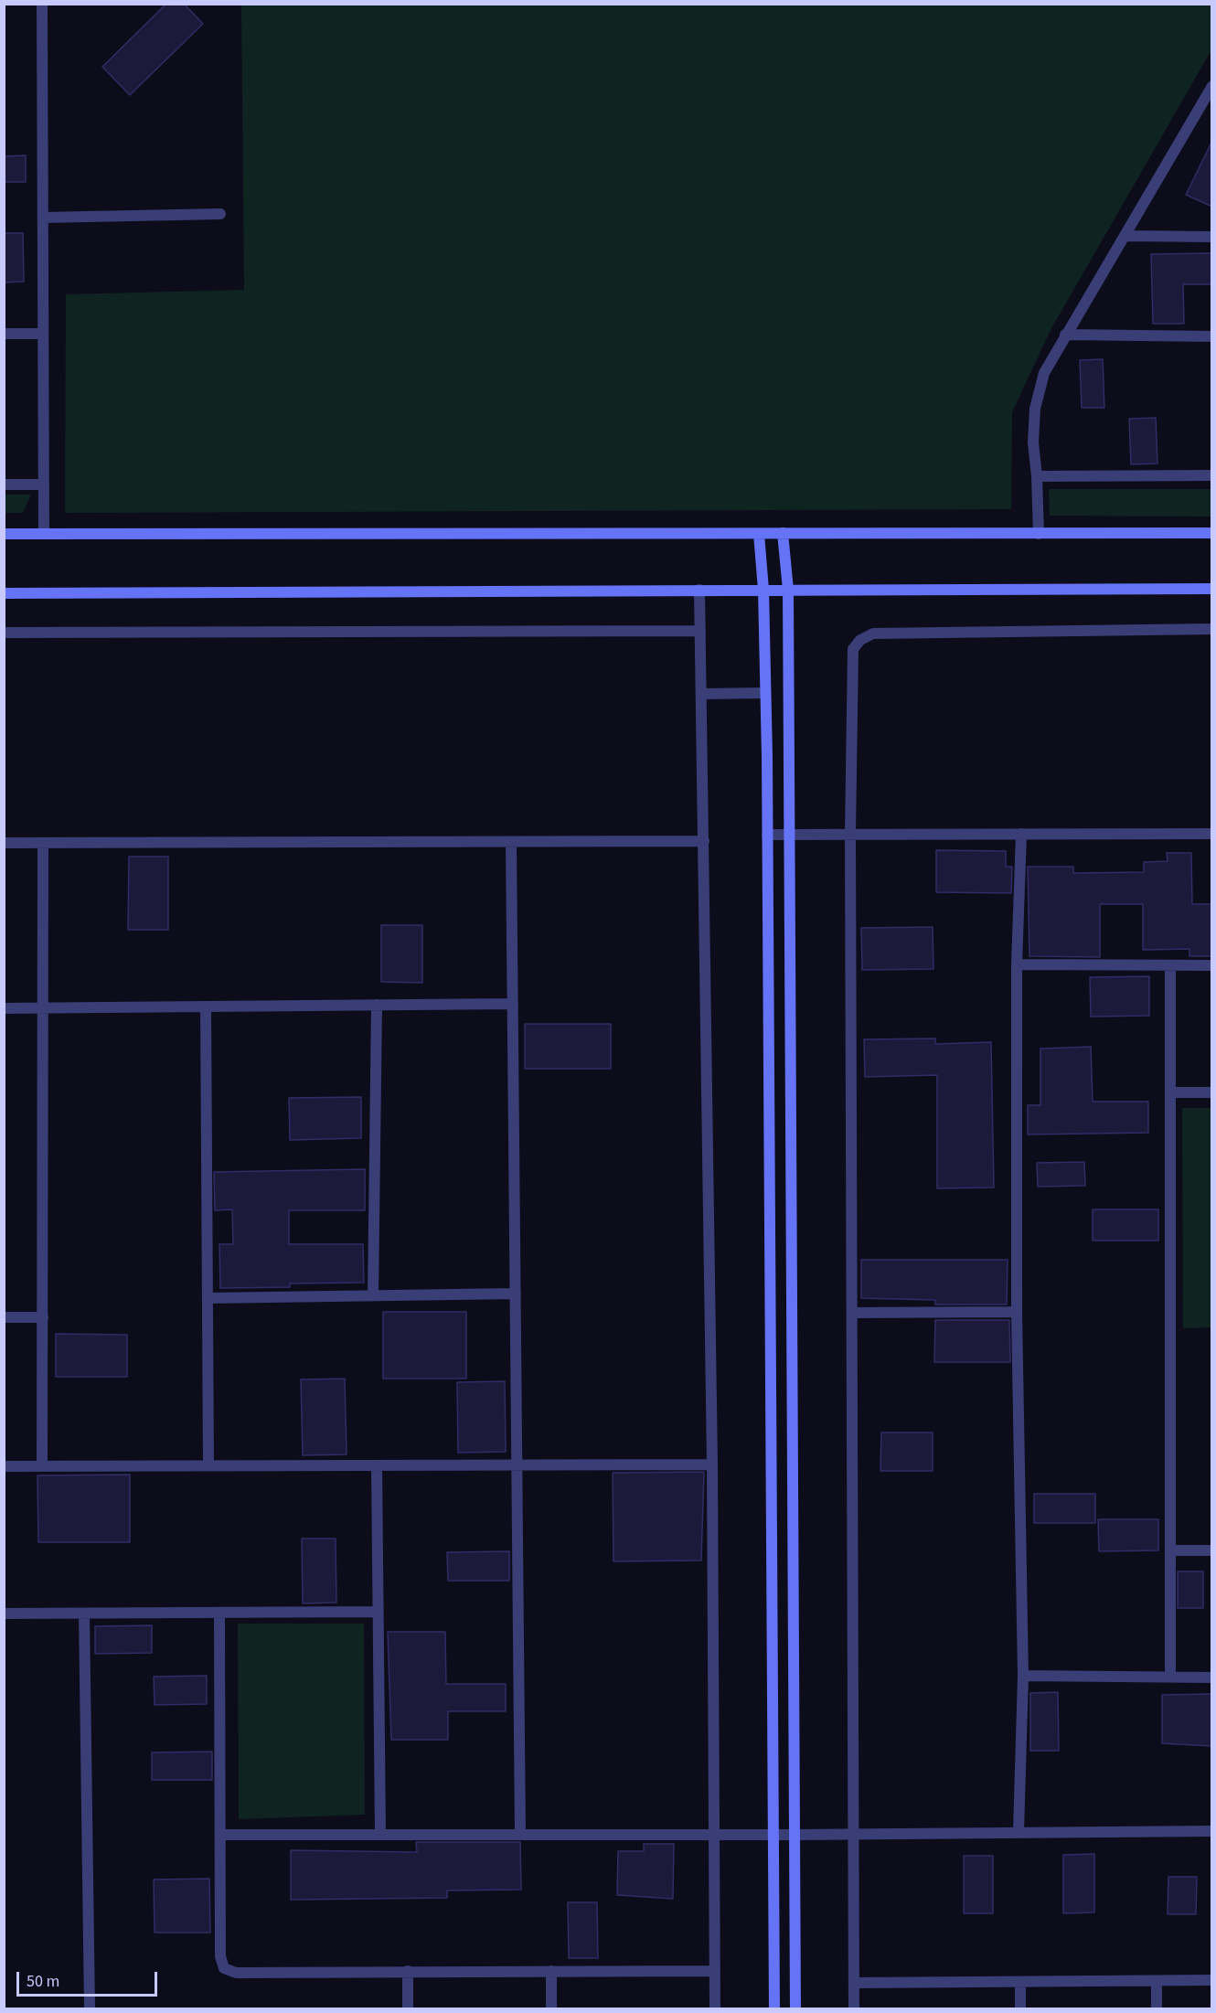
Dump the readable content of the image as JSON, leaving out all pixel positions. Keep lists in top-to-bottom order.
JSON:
{
  "scale_bar": "50 m"
}
